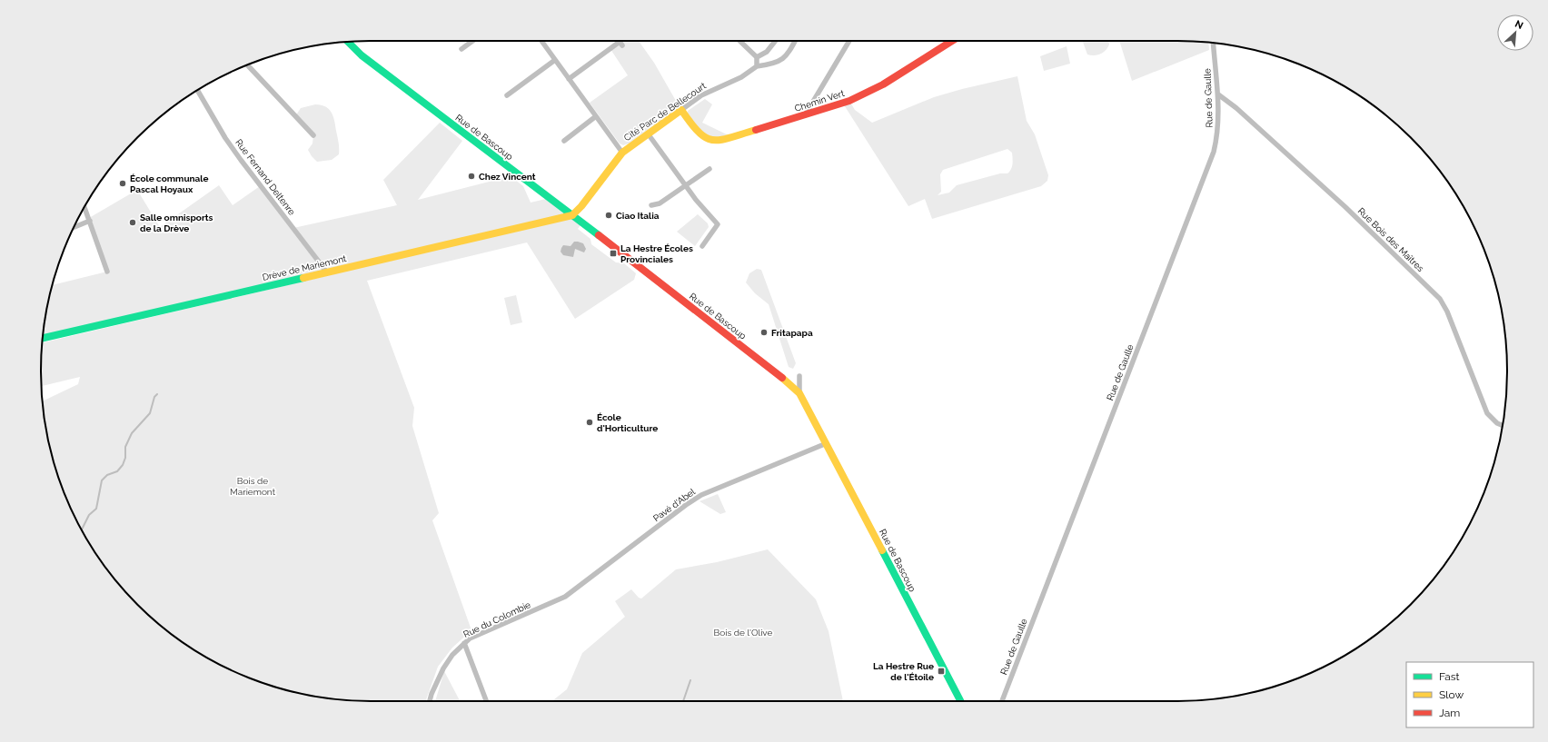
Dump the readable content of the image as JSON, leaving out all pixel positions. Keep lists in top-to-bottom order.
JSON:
{
  "streets": {
    "street": [
      "Rue de Gaulle",
      "Chemin Vert",
      "Cité Parc de Bellecourt",
      "Rue de Bascoup",
      "Rue Fernand Deltenre",
      "Rue Bois des Maîtres",
      "Drève de Mariemont",
      "Pavé d'Abel",
      "Rue du Colombie"
    ]
  },
  "crossings": [
    ["Rue de Gaulle", "Rue Bois des Maîtres"],
    ["Chemin Vert", "Cité Parc de Bellecourt"],
    ["Cité Parc de Bellecourt", "Rue de Bascoup"],
    ["Cité Parc de Bellecourt", "Drève de Mariemont"],
    ["Rue de Bascoup", "Drève de Mariemont"],
    ["Rue de Bascoup", "Pavé d'Abel"],
    ["Rue Fernand Deltenre", "Drève de Mariemont"],
    ["Pavé d'Abel", "Rue du Colombie"]
  ],
  "parks": ["Bois de Mariemont", "Bois de l'Olive"],
  "places": {
    "other": [
      "Chez Vincent",
      "École communale Pascal Hoyaux",
      "Ciao Italia",
      "Salle omnisports de la Drève",
      "Fritapapa",
      "École d'Horticulture"
    ],
    "transit": ["La Hestre Écoles Provinciales", "La Hestre Rue de l'Étoile"]
  },
  "legend": ["Fast", "Slow", "Jam"],
  "north": "top right"
}
